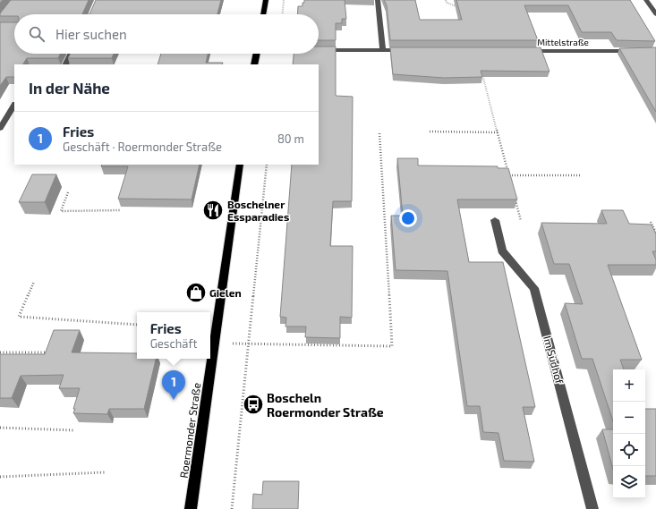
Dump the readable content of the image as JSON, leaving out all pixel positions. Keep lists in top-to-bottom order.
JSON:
{
  "streets": {
    "main road": ["Roermonder Straße"],
    "street": ["Mittelstraße", "Im Südhof"]
  },
  "places": {
    "restaurant": ["Boschelner Essparadies"],
    "shop": ["Gielen"],
    "bus stop": ["Boscheln Roermonder Straße"]
  },
  "page": {
    "search": "Hier suchen",
    "heading": "In der Nähe",
    "list": [
      {
        "mark": "1",
        "name": "Fries",
        "note": "Geschäft · Roermonder Straße",
        "value": "80 m"
      }
    ],
    "popup": ["Fries", "Geschäft"],
    "map_buttons": ["+", "−"],
    "pins": "1"
  }
}
